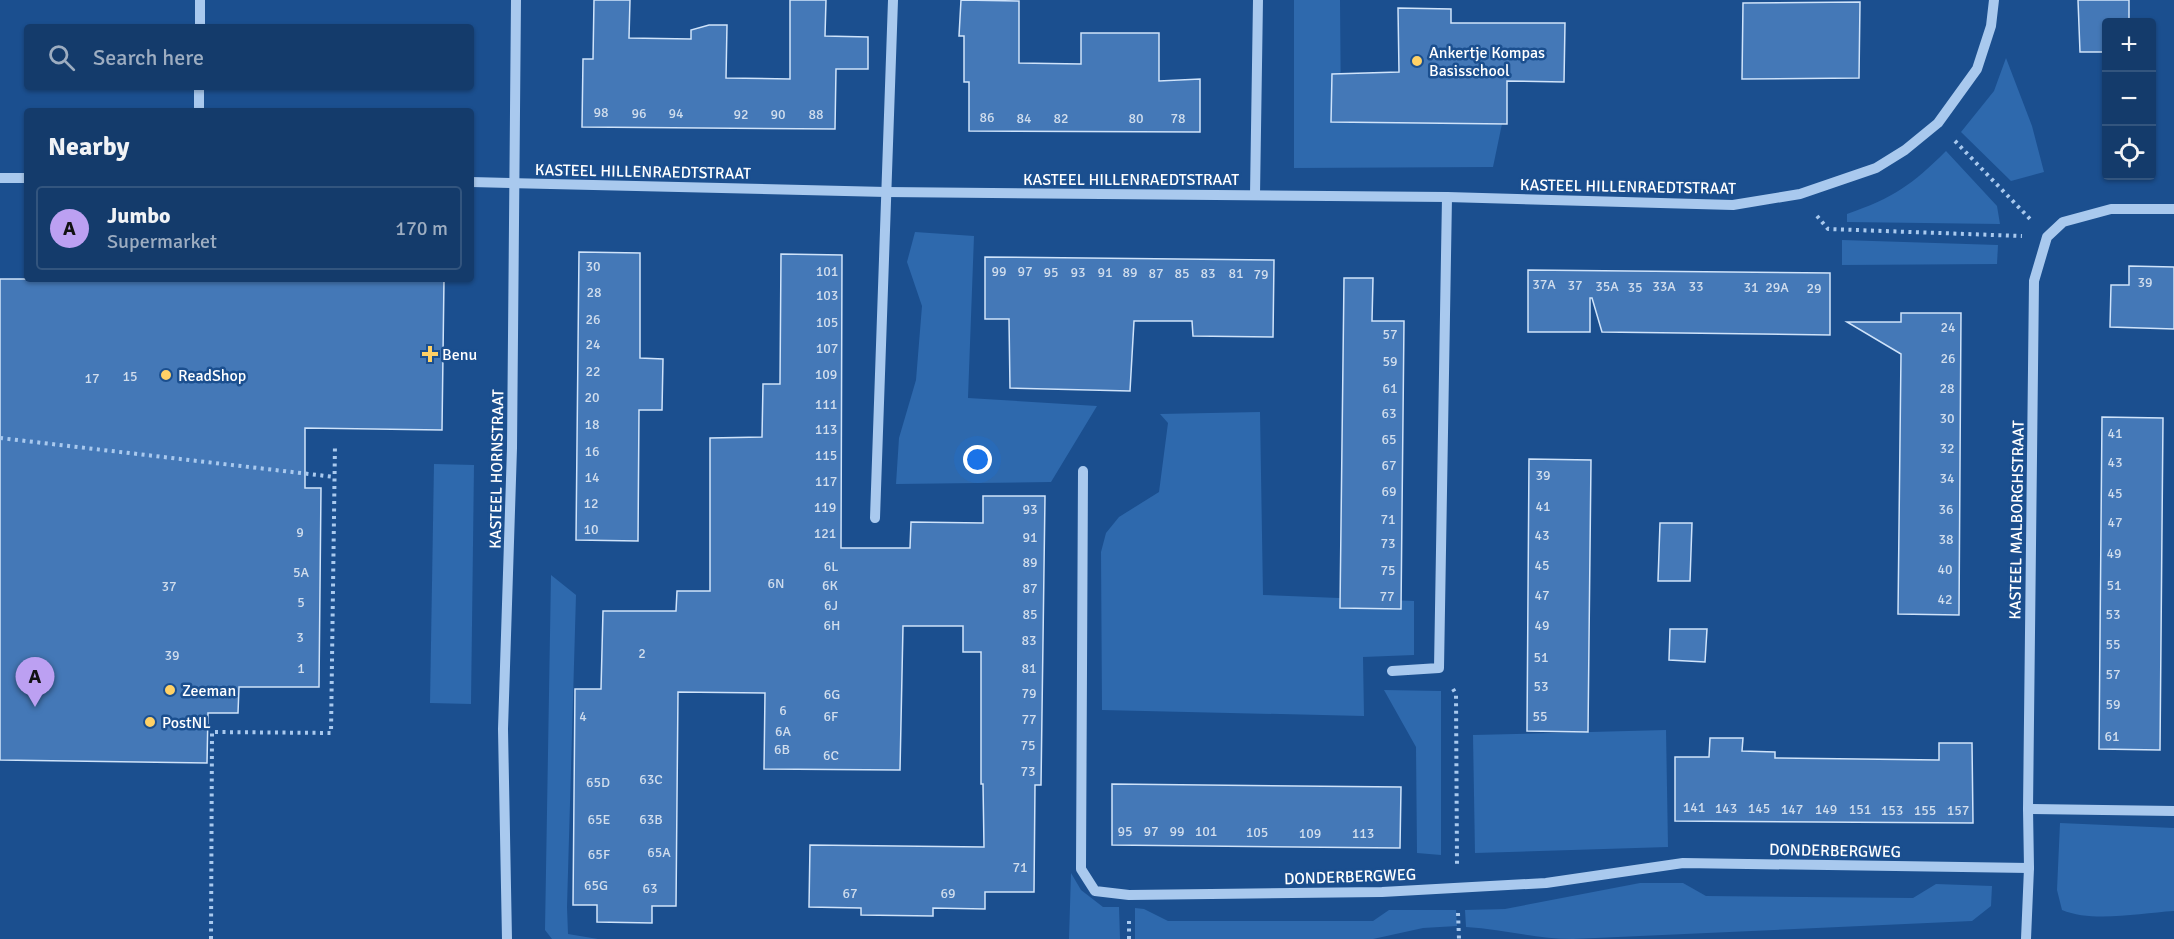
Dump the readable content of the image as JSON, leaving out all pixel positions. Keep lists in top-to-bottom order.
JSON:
{
  "streets": {
    "street": [
      "KASTEEL HILLENRAEDTSTRAAT",
      "KASTEEL HORNSTRAAT",
      "KASTEEL MALBORGHSTRAAT",
      "DONDERBERGWEG"
    ]
  },
  "crossings": [
    ["KASTEEL HILLENRAEDTSTRAAT", "KASTEEL HORNSTRAAT"],
    ["KASTEEL MALBORGHSTRAAT", "DONDERBERGWEG"]
  ],
  "places": {
    "other": [
      "Ankertje Kompas Basisschool",
      "ReadShop",
      "Zeeman",
      "PostNL"
    ],
    "health": ["Benu"]
  },
  "house_numbers": [
    "98",
    "96",
    "94",
    "92",
    "90",
    "88",
    "86",
    "84",
    "82",
    "80",
    "78",
    "30",
    "101",
    "99",
    "97",
    "95",
    "93",
    "91",
    "89",
    "87",
    "85",
    "83",
    "81",
    "79",
    "39",
    "37A",
    "37",
    "35A",
    "33A",
    "33",
    "35",
    "31",
    "29A",
    "29",
    "28",
    "103",
    "26",
    "105",
    "24",
    "57",
    "24",
    "107",
    "26",
    "59",
    "22",
    "109",
    "15",
    "17",
    "61",
    "28",
    "20",
    "111",
    "63",
    "30",
    "18",
    "113",
    "41",
    "65",
    "32",
    "16",
    "115",
    "43",
    "67",
    "39",
    "14",
    "34",
    "117",
    "69",
    "45",
    "12",
    "41",
    "119",
    "93",
    "36",
    "71",
    "47",
    "10",
    "9",
    "121",
    "43",
    "91",
    "38",
    "73",
    "49",
    "89",
    "45",
    "6L",
    "40",
    "75",
    "5A",
    "6N",
    "6K",
    "51",
    "37",
    "87",
    "47",
    "77",
    "42",
    "5",
    "6J",
    "85",
    "53",
    "6H",
    "49",
    "3",
    "83",
    "55",
    "2",
    "39",
    "51",
    "1",
    "81",
    "57",
    "53",
    "79",
    "6G",
    "59",
    "6",
    "4",
    "6F",
    "55",
    "77",
    "6A",
    "61",
    "75",
    "6B",
    "6C",
    "73",
    "63C",
    "65D",
    "141",
    "143",
    "145",
    "147",
    "149",
    "151",
    "153",
    "155",
    "157",
    "65E",
    "63B",
    "95",
    "97",
    "99",
    "101",
    "105",
    "109",
    "113",
    "65A",
    "65F",
    "71",
    "65G",
    "63",
    "67",
    "69"
  ],
  "page": {
    "map_buttons": ["+", "−"],
    "search": "Search here",
    "heading": "Nearby",
    "list": [
      {
        "mark": "A",
        "name": "Jumbo",
        "note": "Supermarket",
        "value": "170 m"
      }
    ],
    "pins": "A"
  }
}
